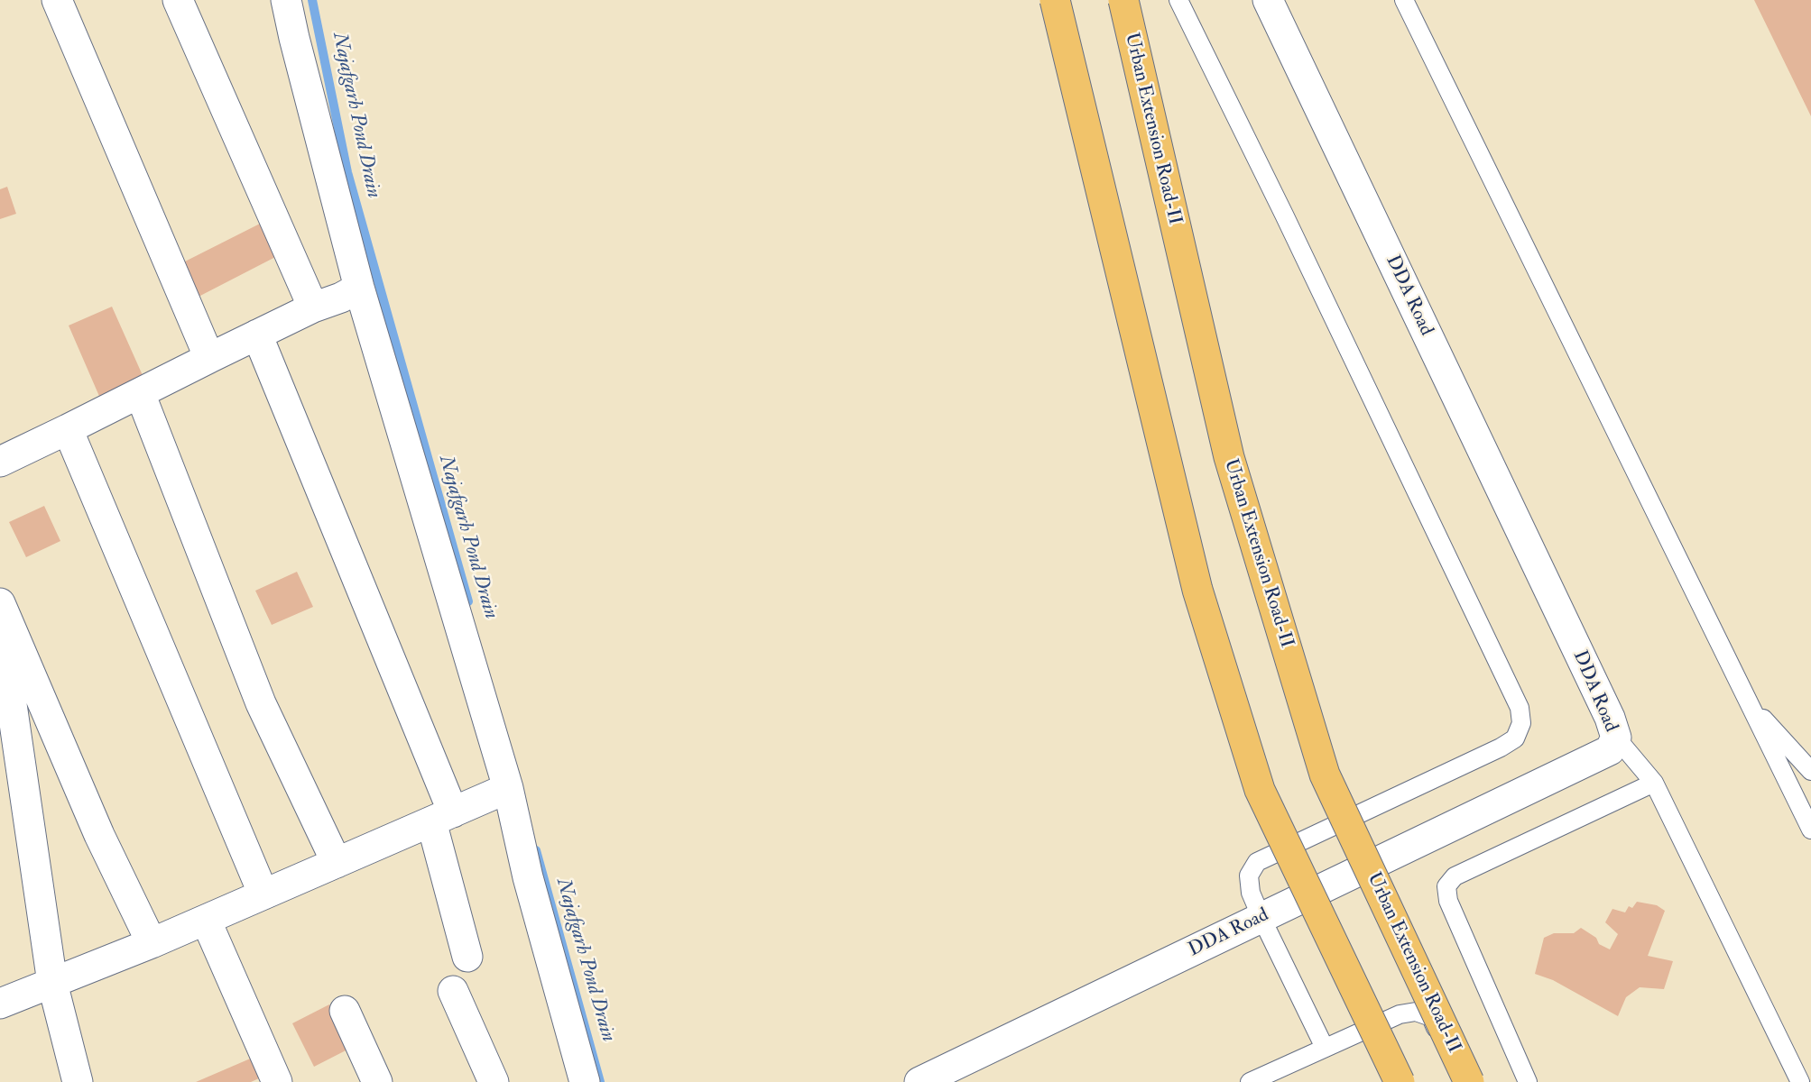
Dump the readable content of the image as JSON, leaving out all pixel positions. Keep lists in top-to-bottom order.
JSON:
{
  "streets": {
    "highway": ["Urban Extension Road-II"],
    "street": ["DDA Road"]
  },
  "water": ["Najafgarh Pond Drain"]
}
